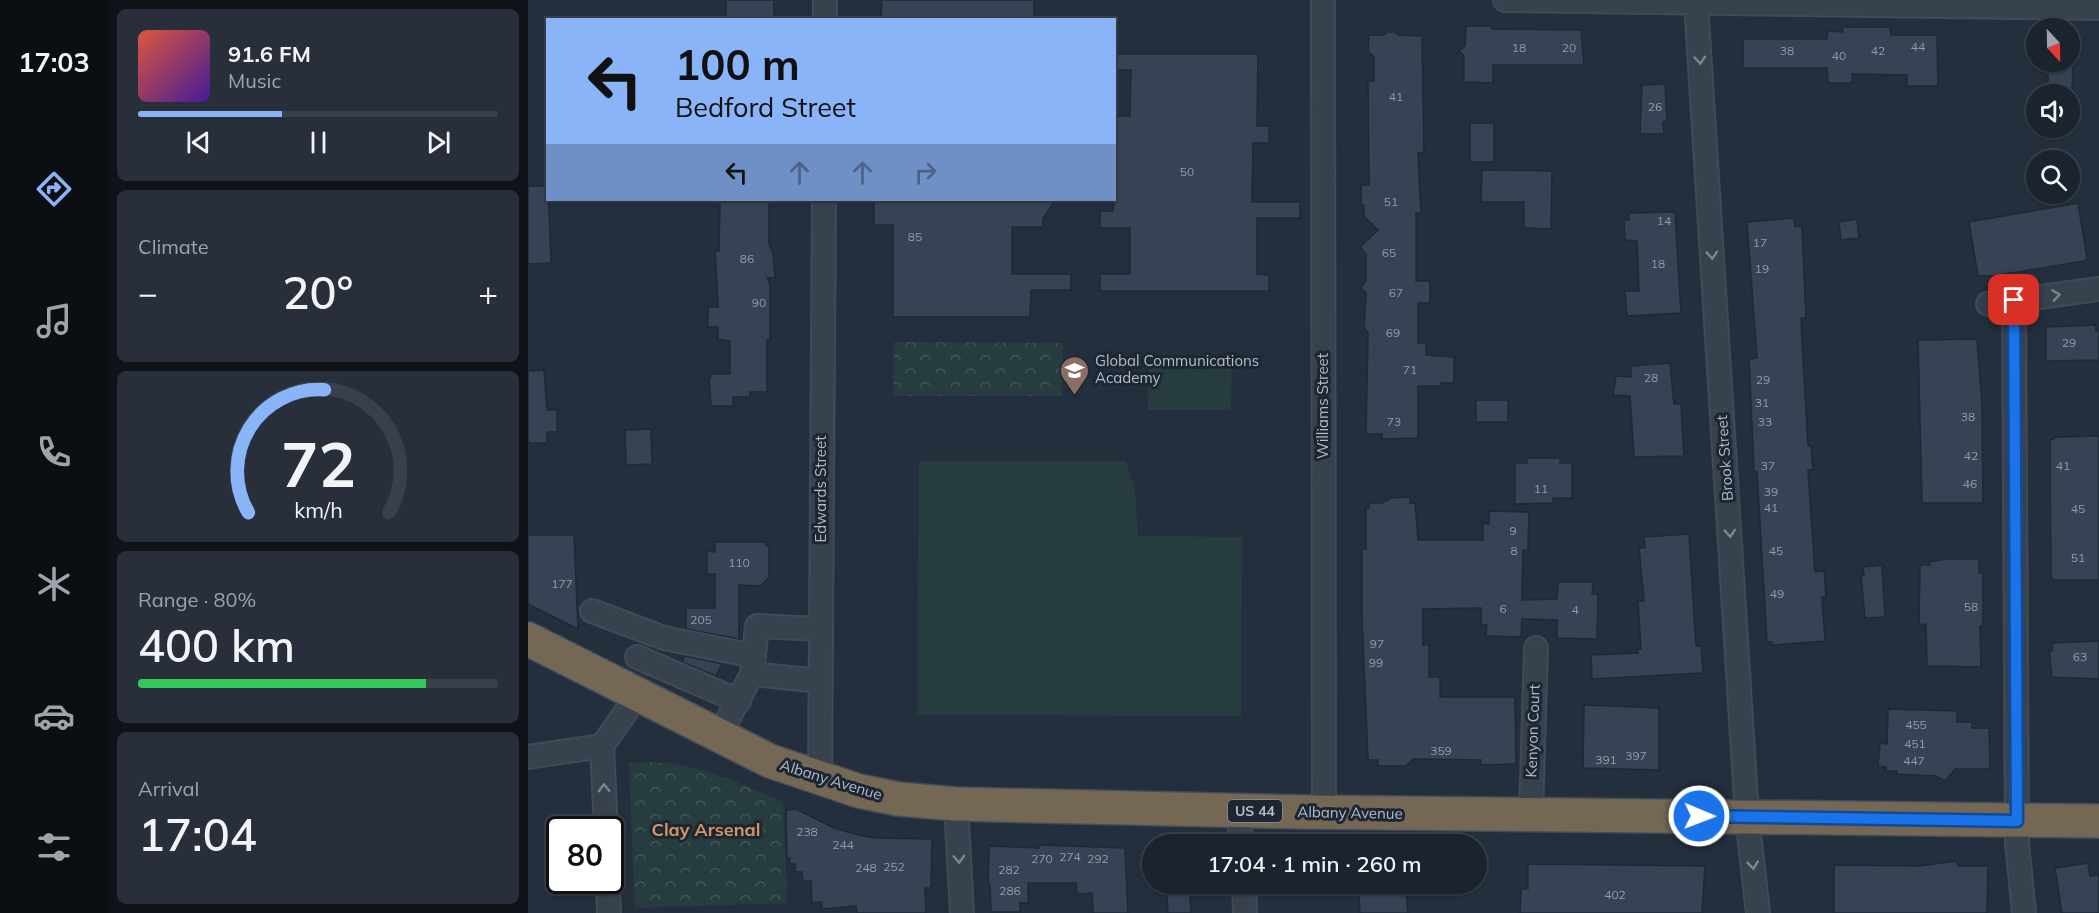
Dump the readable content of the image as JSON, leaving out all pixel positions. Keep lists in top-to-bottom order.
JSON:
{
  "streets": {
    "highway": ["Albany Avenue", "US 44"],
    "street": [
      "Williams Street",
      "Brook Street",
      "Edwards Street",
      "Kenyon Court"
    ]
  },
  "crossings": [
    ["Williams Street", "Albany Avenue"],
    ["Brook Street", "Albany Avenue"],
    ["Edwards Street", "Albany Avenue"],
    ["Kenyon Court", "Albany Avenue"]
  ],
  "one_way": ["Brook Street"],
  "districts": ["Clay Arsenal"],
  "places": {
    "school or university": ["Global Communications Academy"]
  },
  "house_numbers": [
    "44",
    "18",
    "20",
    "38",
    "42",
    "40",
    "41",
    "26",
    "50",
    "51",
    "14",
    "85",
    "17",
    "65",
    "86",
    "18",
    "19",
    "67",
    "90",
    "69",
    "29",
    "71",
    "28",
    "29",
    "31",
    "38",
    "73",
    "33",
    "42",
    "37",
    "41",
    "46",
    "11",
    "39",
    "41",
    "45",
    "9",
    "8",
    "45",
    "51",
    "110",
    "177",
    "49",
    "58",
    "6",
    "4",
    "205",
    "97",
    "63",
    "99",
    "455",
    "451",
    "359",
    "397",
    "391",
    "447",
    "238",
    "244",
    "274",
    "270",
    "292",
    "252",
    "248",
    "282",
    "286",
    "402"
  ],
  "north": "bottom",
  "page": {
    "tabs": "17:03",
    "turn": ["100 m", "Bedford Street"],
    "song": ["91.6 FM", "Music"],
    "tile": [
      "Climate",
      ["Range · 80%", "400 km"],
      ["Arrival", "17:04"]
    ],
    "heat": ["−", "20°", "+"],
    "limit": "80",
    "trip": "17:04 · 1 min · 260 m",
    "gauge": ["72", "km/h"]
  }
}
